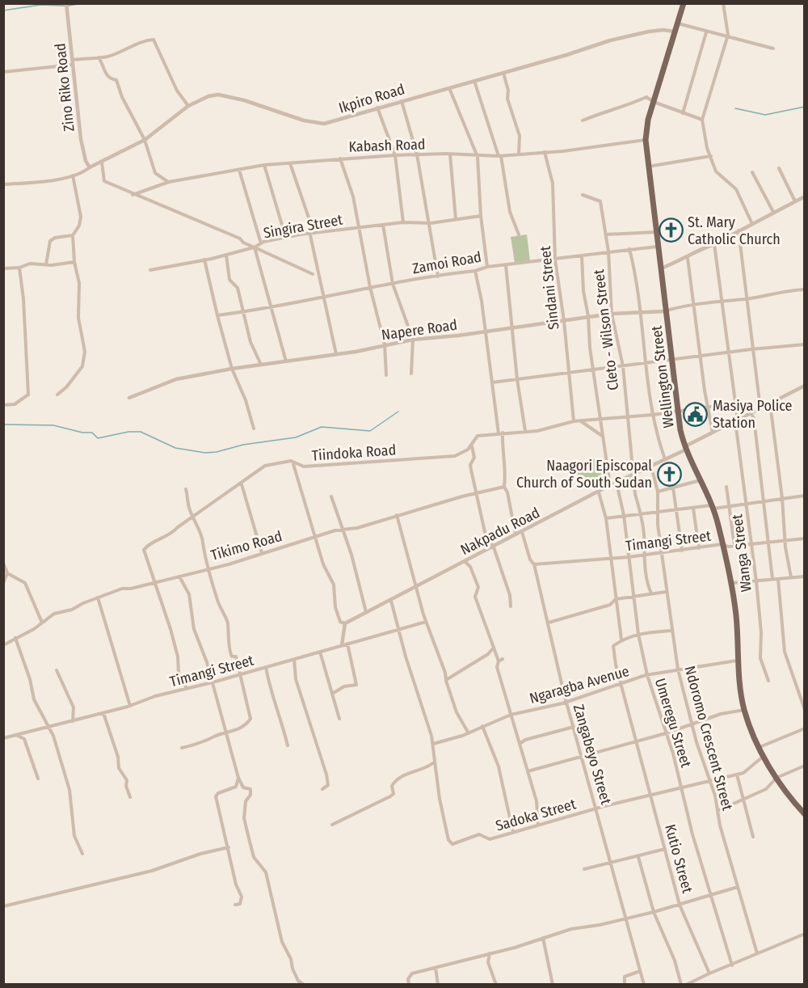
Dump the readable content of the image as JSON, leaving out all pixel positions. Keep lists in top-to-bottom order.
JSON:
{
  "streets": {
    "main road": ["Wellington Street"],
    "street": [
      "Zino Riko Road",
      "Ikpiro Road",
      "Kabash Road",
      "Singira Street",
      "Zamoi Road",
      "Sindani Street",
      "Napere Road",
      "Cleto - Wilson Street",
      "Tiindoka Road",
      "Nakpadu Road",
      "Timangi Street",
      "Tikimo Road",
      "Wanga Street",
      "Ngaragba Avenue",
      "Umeregu Street",
      "Ndoromo Crescent Street",
      "Zangabeyo Street",
      "Sadoka Street",
      "Kutio Street"
    ]
  },
  "crossings": [
    ["Zino Riko Road", "Ikpiro Road"],
    ["Ikpiro Road", "Singira Street"],
    ["Ikpiro Road", "Wellington Street"],
    ["Kabash Road", "Singira Street"],
    ["Kabash Road", "Sindani Street"],
    ["Kabash Road", "Wellington Street"],
    ["Zamoi Road", "Sindani Street"],
    ["Zamoi Road", "Cleto - Wilson Street"],
    ["Zamoi Road", "Wellington Street"],
    ["Sindani Street", "Napere Road"],
    ["Napere Road", "Cleto - Wilson Street"],
    ["Napere Road", "Wellington Street"],
    ["Cleto - Wilson Street", "Nakpadu Road"],
    ["Cleto - Wilson Street", "Timangi Street"],
    ["Wellington Street", "Nakpadu Road"],
    ["Wellington Street", "Timangi Street"],
    ["Wellington Street", "Ngaragba Avenue"],
    ["Wellington Street", "Sadoka Street"],
    ["Tiindoka Road", "Tikimo Road"],
    ["Nakpadu Road", "Wanga Street"],
    ["Nakpadu Road", "Umeregu Street"],
    ["Nakpadu Road", "Ndoromo Crescent Street"],
    ["Nakpadu Road", "Zangabeyo Street"],
    ["Timangi Street", "Wanga Street"],
    ["Timangi Street", "Umeregu Street"],
    ["Timangi Street", "Ndoromo Crescent Street"],
    ["Timangi Street", "Zangabeyo Street"],
    ["Ngaragba Avenue", "Umeregu Street"],
    ["Ngaragba Avenue", "Ndoromo Crescent Street"],
    ["Ngaragba Avenue", "Zangabeyo Street"],
    ["Ngaragba Avenue", "Kutio Street"],
    ["Umeregu Street", "Sadoka Street"],
    ["Ndoromo Crescent Street", "Sadoka Street"],
    ["Zangabeyo Street", "Sadoka Street"],
    ["Sadoka Street", "Kutio Street"]
  ],
  "places": {
    "church": ["St. Mary Catholic Church", "Naagori Episcopal Church of South Sudan"],
    "public building": ["Masiya Police Station"]
  }
}
